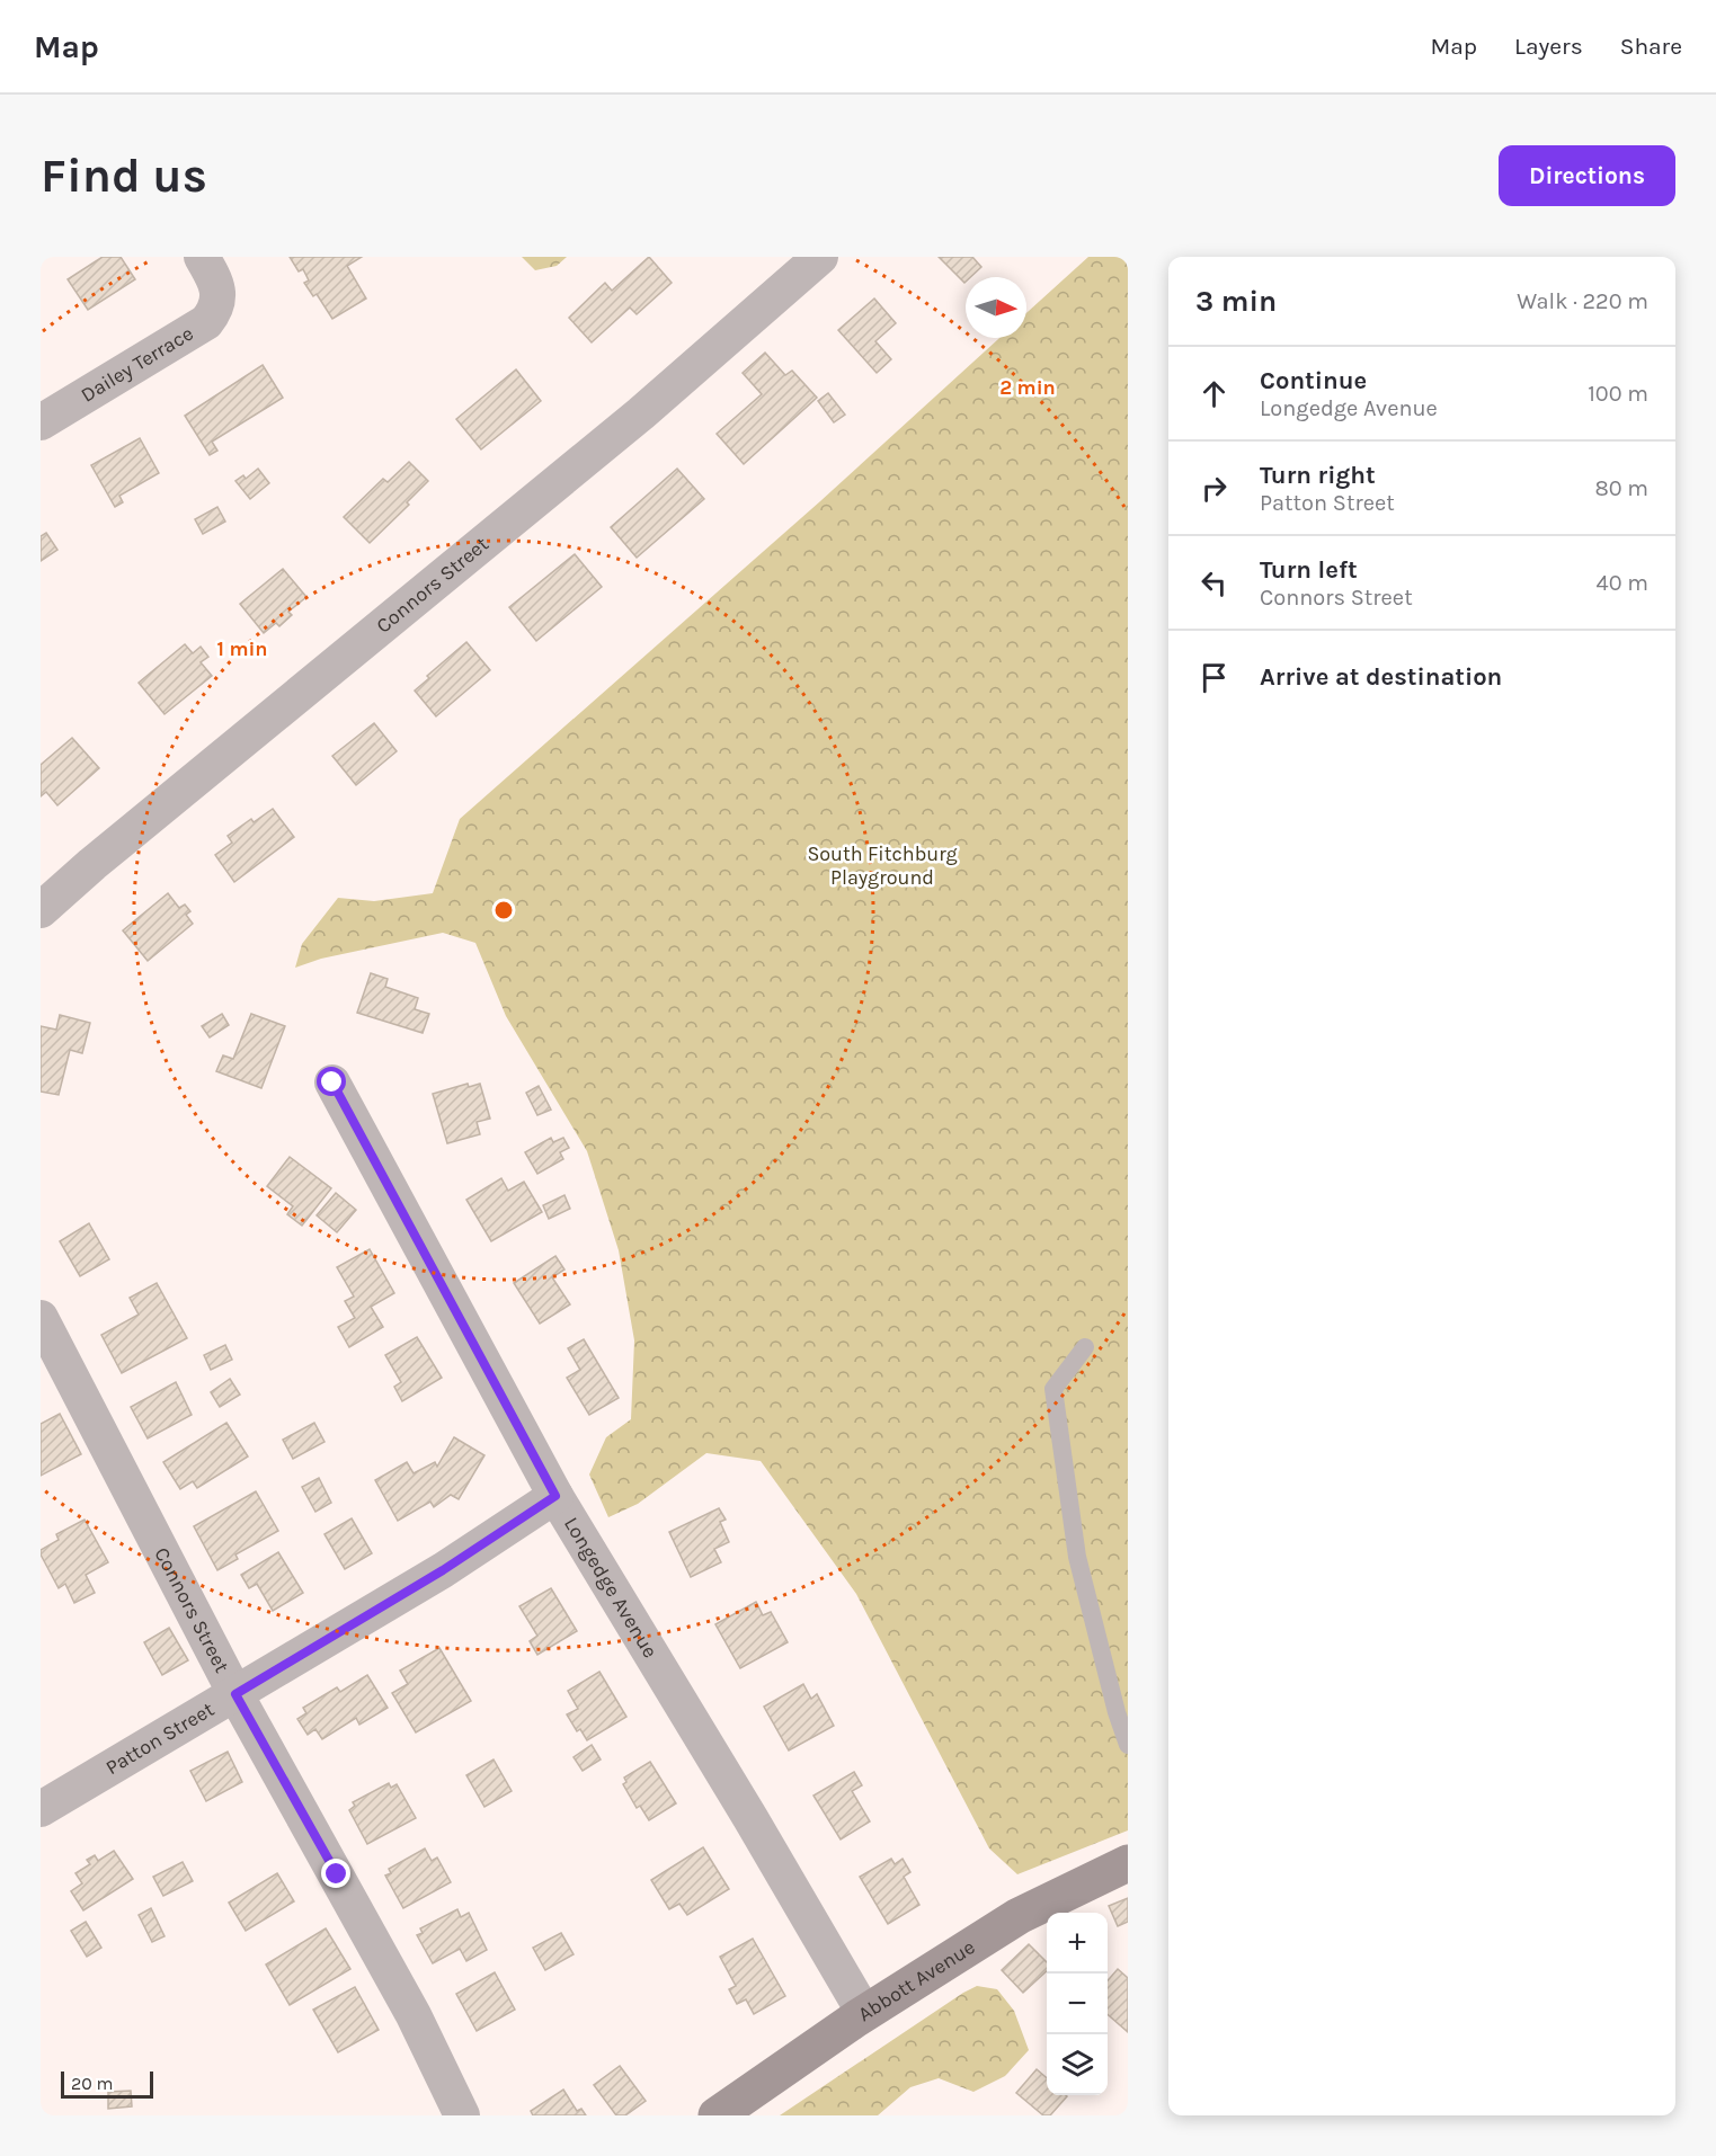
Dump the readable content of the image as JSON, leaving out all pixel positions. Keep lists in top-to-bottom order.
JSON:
{
  "streets": {
    "main road": ["Abbott Avenue"],
    "street": [
      "Dailey Terrace",
      "Connors Street",
      "Longedge Avenue",
      "Patton Street"
    ]
  },
  "crossings": [
    ["Connors Street", "Patton Street"],
    ["Longedge Avenue", "Patton Street"],
    ["Longedge Avenue", "Abbott Avenue"]
  ],
  "parks": ["South Fitchburg Playground"],
  "scale_bar": "20 m",
  "north": "right",
  "page": {
    "header": "Map",
    "nav": ["Map", "Layers", "Share"],
    "buttons": "Directions",
    "title": "Find us",
    "heading": ["3 min", "Walk · 220 m"],
    "list": [
      ["Continue", "Longedge Avenue", "100 m"],
      ["Turn right", "Patton Street", "80 m"],
      ["Turn left", "Connors Street", "40 m"],
      "Arrive at destination"
    ],
    "map_buttons": ["+", "−"],
    "scale": "20 m"
  },
  "rings": ["2 min", "1 min"]
}
